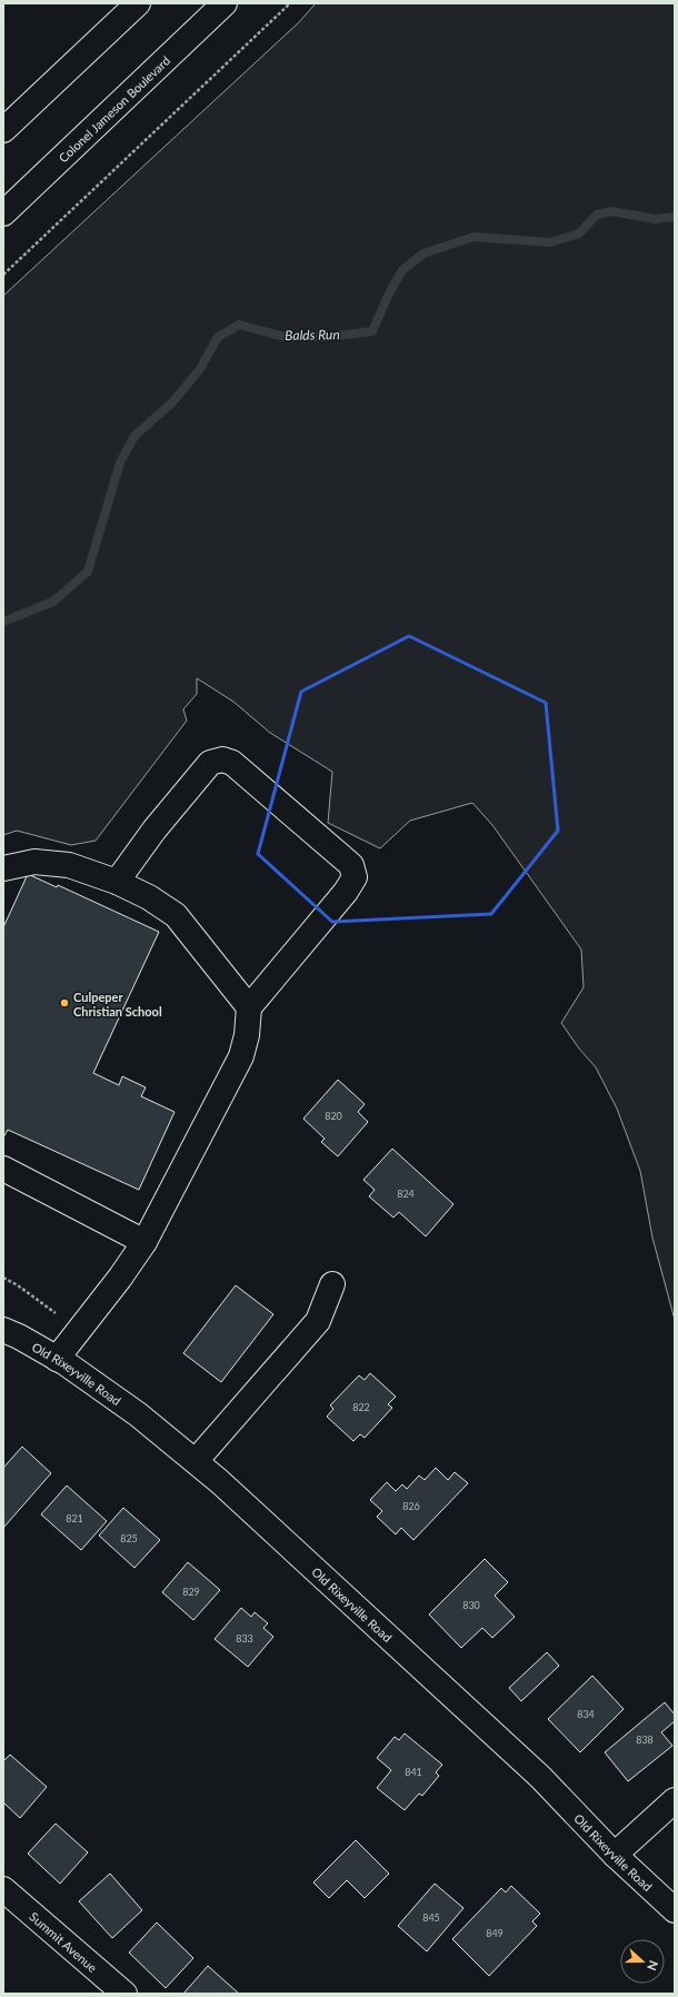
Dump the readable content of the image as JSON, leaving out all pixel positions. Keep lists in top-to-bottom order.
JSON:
{
  "streets": {
    "street": ["Colonel Jameson Boulevard", "Old Rixeyville Road", "Summit Avenue"]
  },
  "water": ["Balds Run"],
  "places": ["Culpeper Christian School"],
  "house_numbers": [
    "820",
    "824",
    "822",
    "826",
    "821",
    "825",
    "829",
    "830",
    "833",
    "834",
    "838",
    "841",
    "845",
    "849"
  ],
  "north": "right"
}
